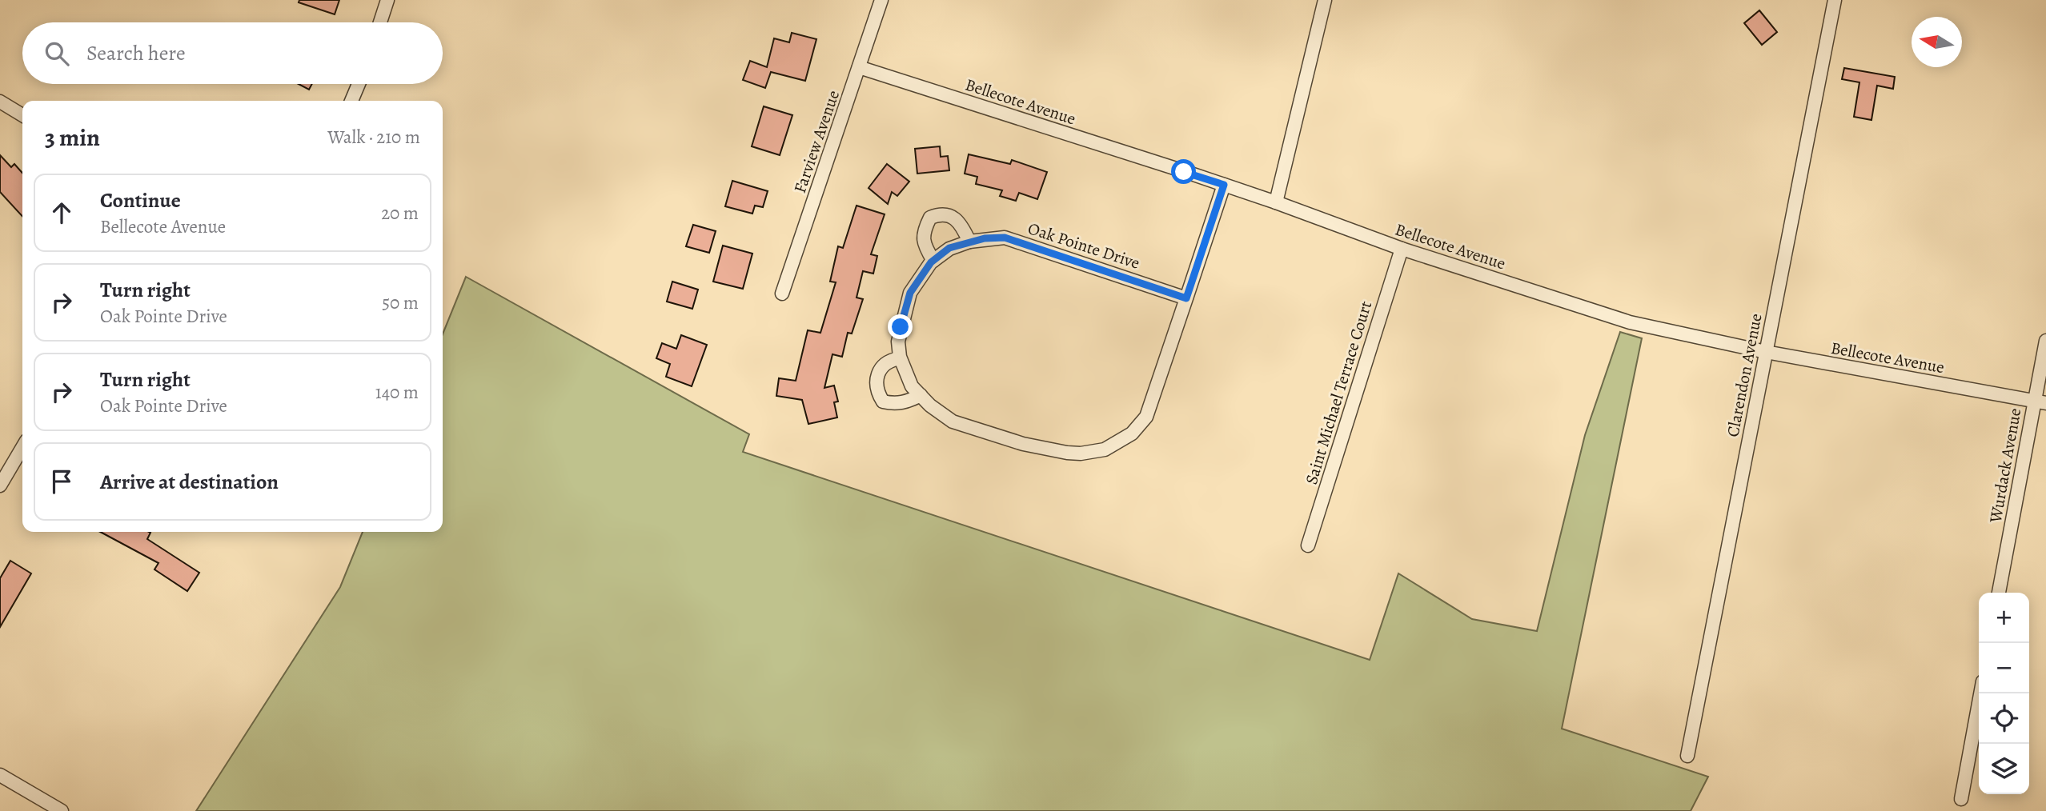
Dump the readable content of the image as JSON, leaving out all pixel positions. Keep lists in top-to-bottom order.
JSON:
{
  "streets": {
    "street": [
      "Bellecote Avenue",
      "Farview Avenue",
      "Oak Pointe Drive",
      "Clarendon Avenue",
      "Saint Michael Terrace Court",
      "Wurdack Avenue"
    ]
  },
  "crossings": [
    ["Bellecote Avenue", "Farview Avenue"],
    ["Bellecote Avenue", "Oak Pointe Drive"],
    ["Bellecote Avenue", "Clarendon Avenue"],
    ["Bellecote Avenue", "Saint Michael Terrace Court"],
    ["Bellecote Avenue", "Wurdack Avenue"]
  ],
  "north": "left",
  "page": {
    "search": "Search here",
    "heading": ["3 min", "Walk · 210 m"],
    "list": [
      ["Continue", "Bellecote Avenue", "20 m"],
      ["Turn right", "Oak Pointe Drive", "50 m"],
      ["Turn right", "Oak Pointe Drive", "140 m"],
      "Arrive at destination"
    ],
    "map_buttons": ["+", "−"]
  }
}
